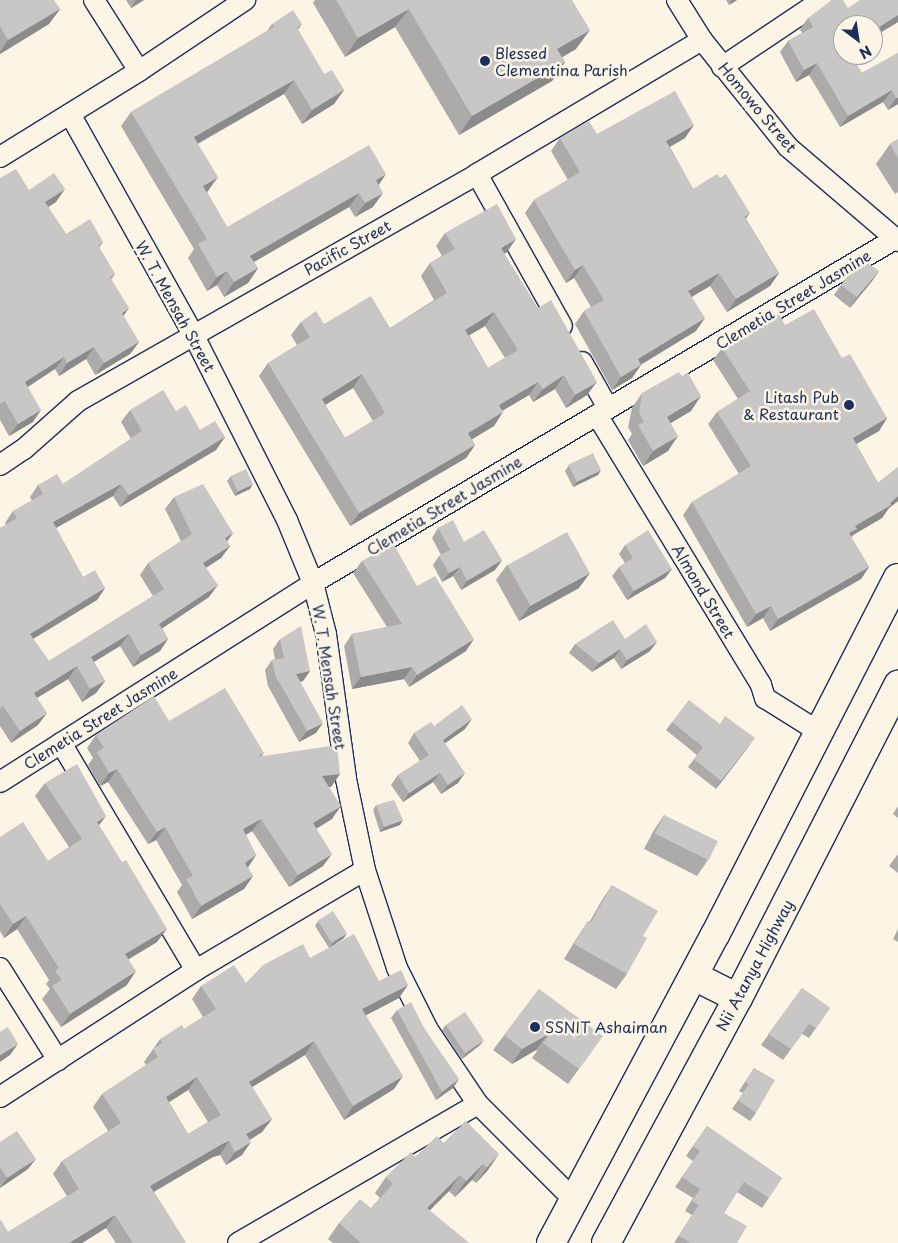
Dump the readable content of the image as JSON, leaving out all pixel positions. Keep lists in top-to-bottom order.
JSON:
{
  "streets": {
    "main road": ["Nii Atanya Highway"],
    "street": [
      "Homowo Street",
      "Pacific Street",
      "Clemetia Street Jasmine",
      "W. T. Mensah Street",
      "Almond Street"
    ]
  },
  "crossings": [
    ["Homowo Street", "Pacific Street"],
    ["Homowo Street", "Clemetia Street Jasmine"],
    ["Pacific Street", "W. T. Mensah Street"],
    ["Clemetia Street Jasmine", "W. T. Mensah Street"],
    ["Clemetia Street Jasmine", "Almond Street"]
  ],
  "places": ["Blessed Clementina Parish", "Litash Pub & Restaurant", "SSNIT Ashaiman"],
  "north": "bottom right"
}
